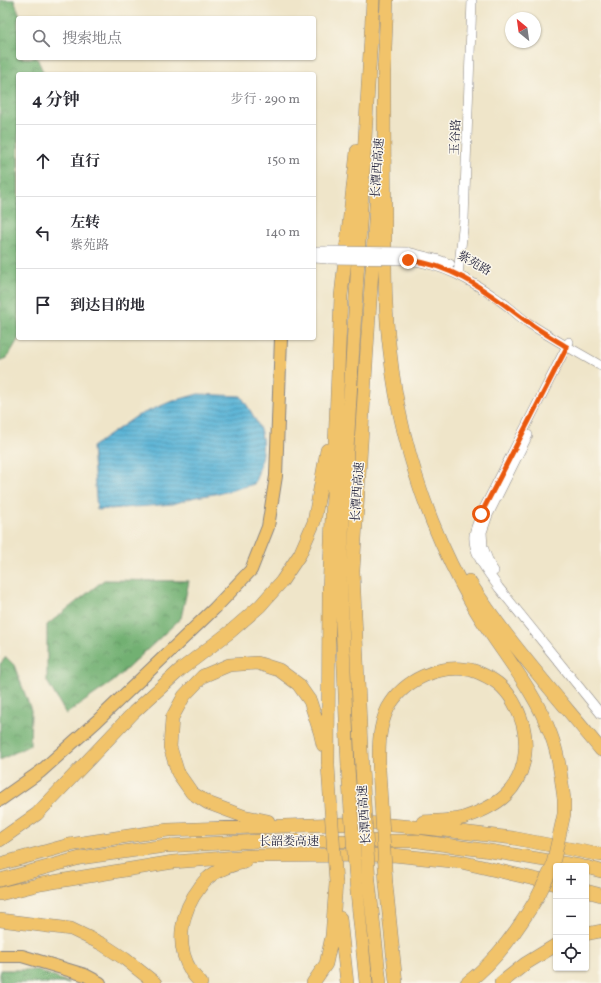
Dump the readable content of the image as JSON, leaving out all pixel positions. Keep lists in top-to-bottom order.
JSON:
{
  "streets": {
    "highway": ["长潭西高速", "长韶娄高速"],
    "street": ["玉谷路", "紫苑路"]
  },
  "crossings": [
    ["玉谷路", "紫苑路"]
  ],
  "north": "top left",
  "page": {
    "search": "搜索地点",
    "heading": ["4 分钟", "步行 · 290 m"],
    "list": [
      ["直行", "150 m"],
      ["左转", "紫苑路", "140 m"],
      "到达目的地"
    ],
    "map_buttons": ["+", "−"]
  }
}
